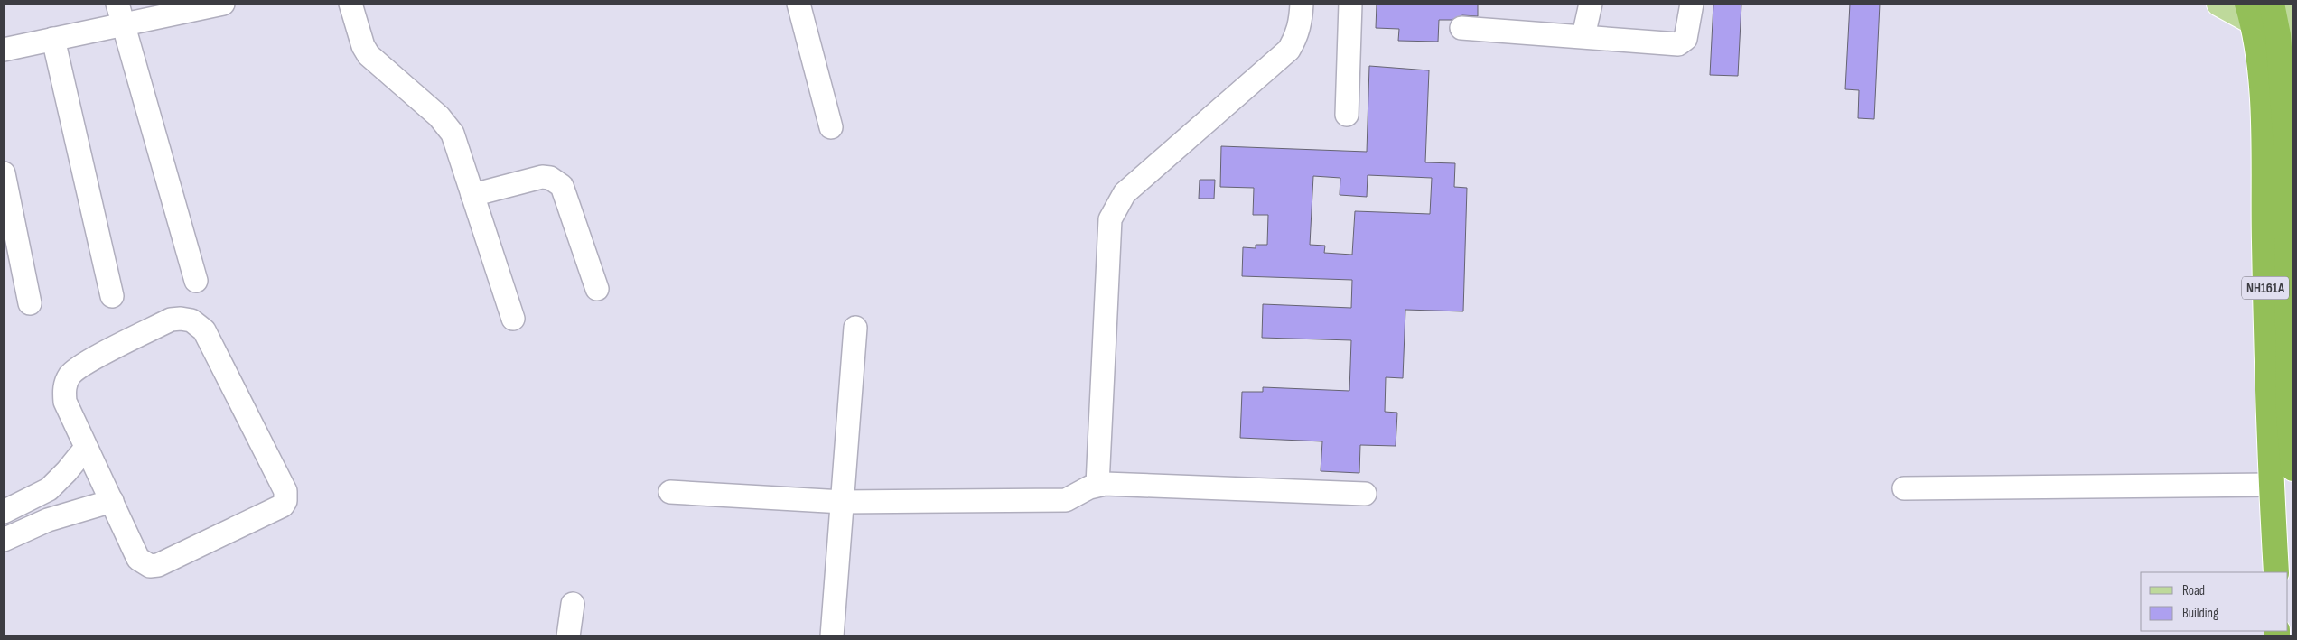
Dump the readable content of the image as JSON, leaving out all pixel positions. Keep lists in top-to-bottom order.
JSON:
{
  "streets": {
    "highway": ["NH161A"]
  },
  "legend": ["Road", "Building"]
}
